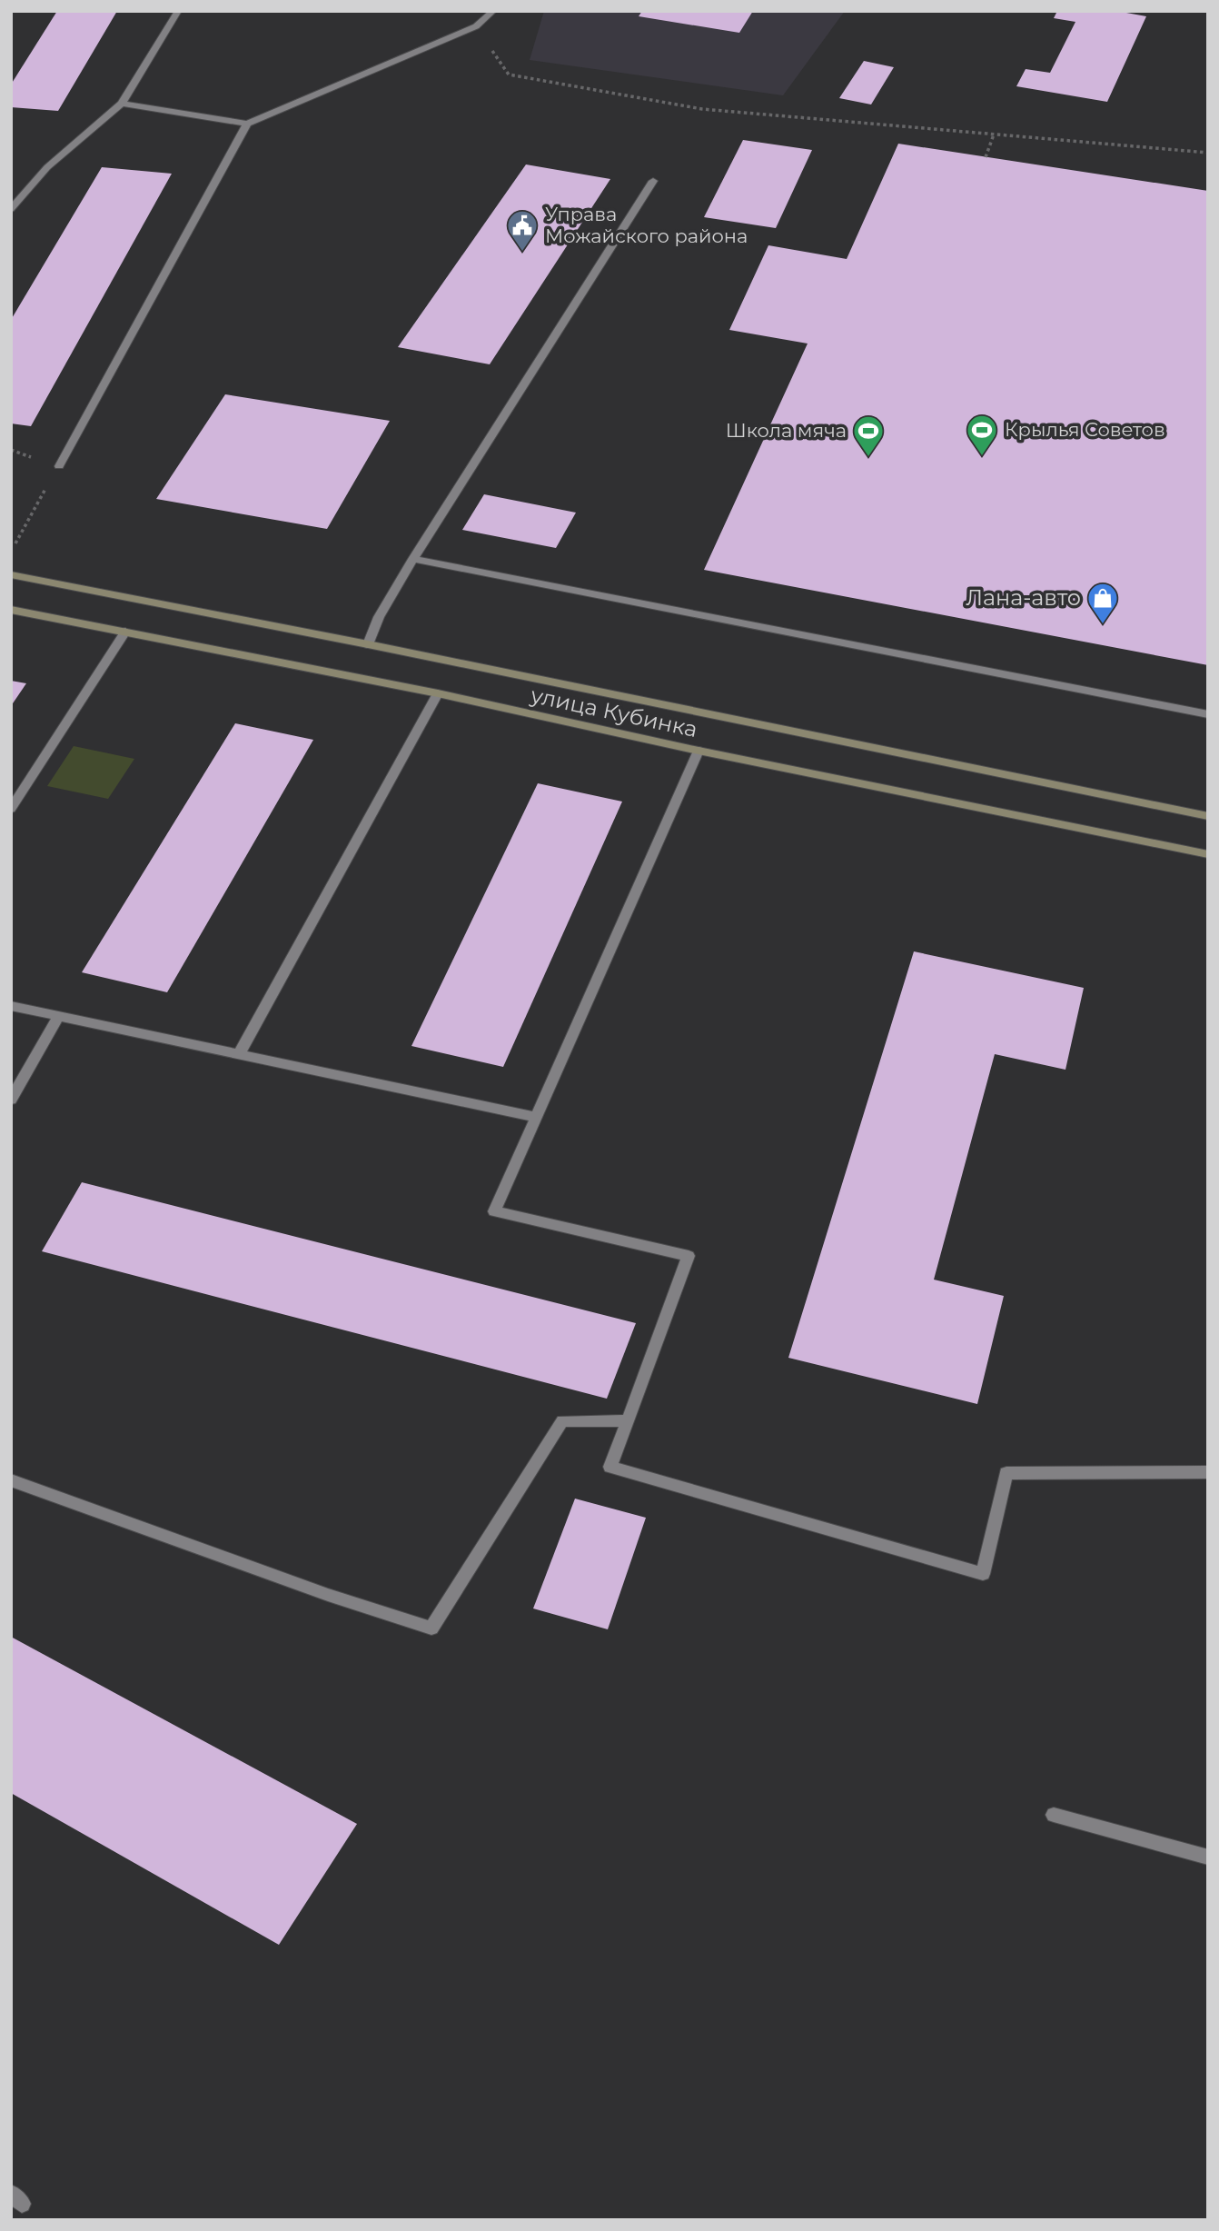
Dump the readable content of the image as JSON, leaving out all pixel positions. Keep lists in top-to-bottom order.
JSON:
{
  "streets": {
    "street": ["улица Кубинка"]
  },
  "places": {
    "public building": ["Управа Можайского района"],
    "sports": ["Крылья Советов", "Школа мяча"],
    "shop": ["Лана-авто"]
  }
}
